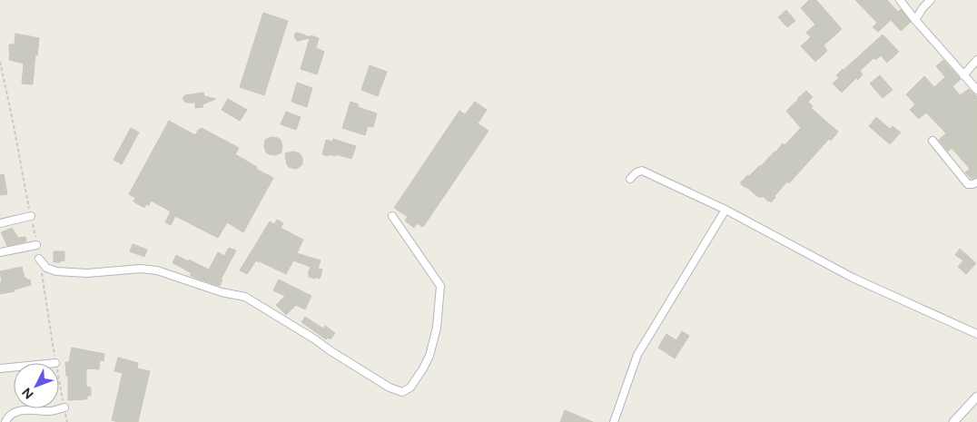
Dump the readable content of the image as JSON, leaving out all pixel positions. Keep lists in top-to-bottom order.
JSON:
{
  "north": "bottom left"
}
